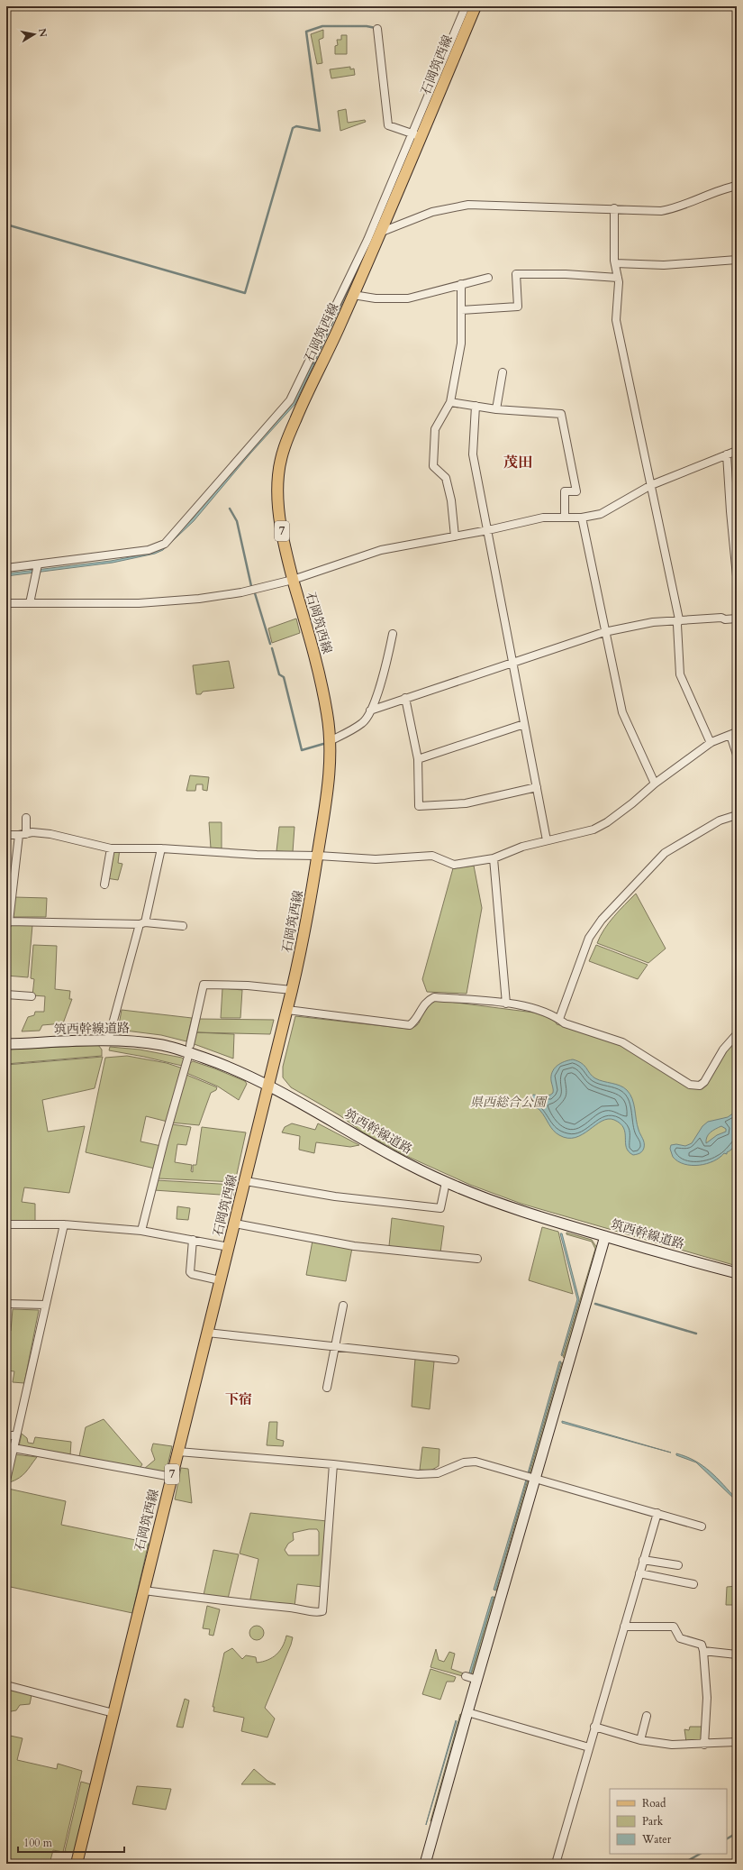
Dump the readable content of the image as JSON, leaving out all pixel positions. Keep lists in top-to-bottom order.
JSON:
{
  "streets": {
    "main road": ["石岡筑西線", "7"],
    "street": ["筑西幹線道路"]
  },
  "crossings": [
    ["石岡筑西線", "筑西幹線道路"]
  ],
  "districts": ["茂田", "下宿"],
  "parks": ["県西総合公園"],
  "legend": ["Road", "Park", "Water"],
  "scale_bar": "100 m",
  "north": "right"
}
